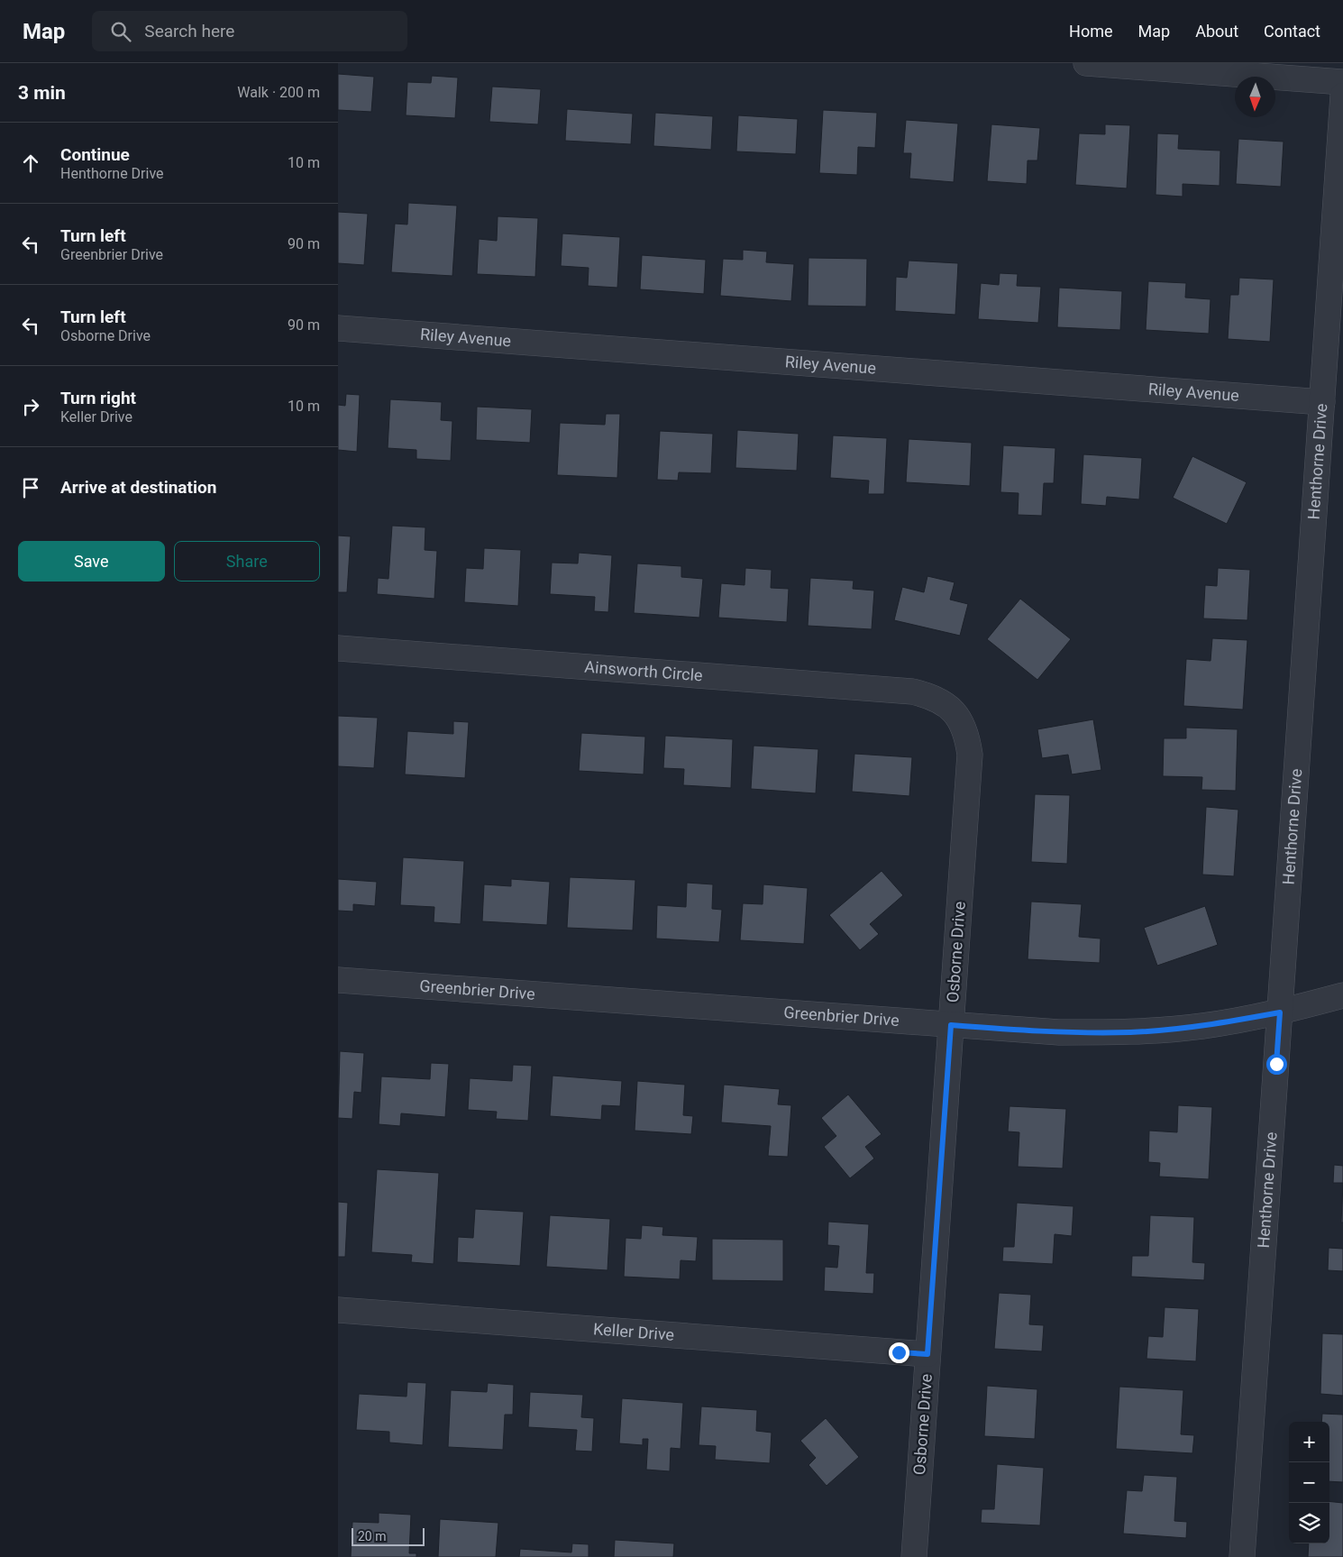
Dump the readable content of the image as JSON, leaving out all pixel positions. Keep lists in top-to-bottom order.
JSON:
{
  "streets": {
    "street": [
      "Riley Avenue",
      "Henthorne Drive",
      "Ainsworth Circle",
      "Osborne Drive",
      "Greenbrier Drive",
      "Keller Drive"
    ]
  },
  "crossings": [
    ["Riley Avenue", "Henthorne Drive"],
    ["Henthorne Drive", "Greenbrier Drive"],
    ["Ainsworth Circle", "Osborne Drive"],
    ["Osborne Drive", "Greenbrier Drive"],
    ["Osborne Drive", "Keller Drive"]
  ],
  "scale_bar": "20 m",
  "north": "bottom",
  "page": {
    "header": "Map",
    "search": "Search here",
    "nav": [
      "Home",
      "Map",
      "About",
      "Contact"
    ],
    "heading": ["3 min", "Walk · 200 m"],
    "list": [
      ["Continue", "Henthorne Drive", "10 m"],
      ["Turn left", "Greenbrier Drive", "90 m"],
      ["Turn left", "Osborne Drive", "90 m"],
      ["Turn right", "Keller Drive", "10 m"],
      "Arrive at destination"
    ],
    "buttons": ["Save", "Share"],
    "map_buttons": ["+", "−"],
    "scale": "20 m"
  }
}
